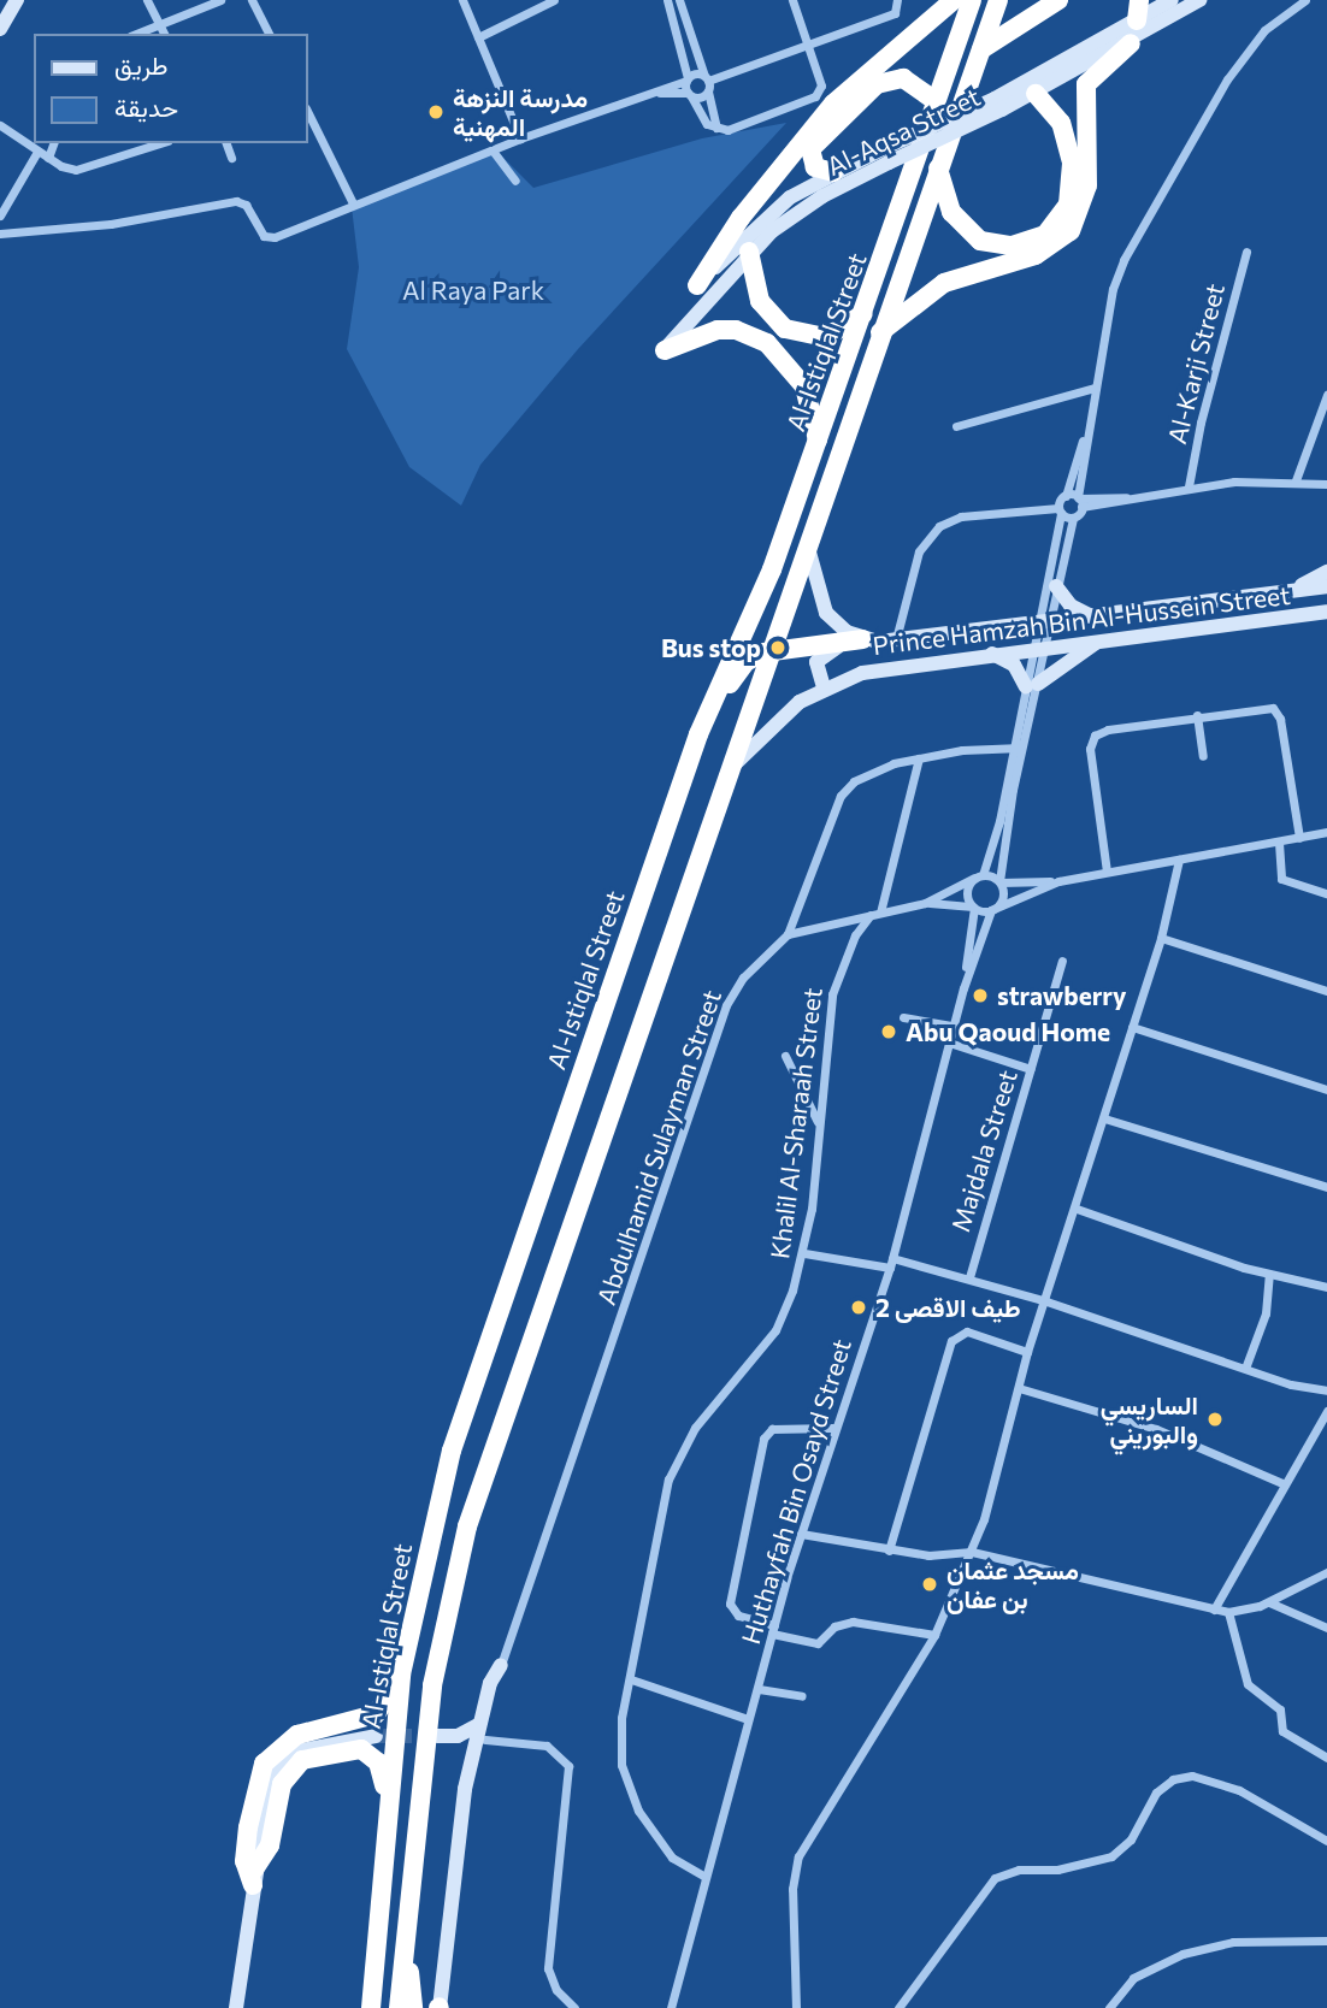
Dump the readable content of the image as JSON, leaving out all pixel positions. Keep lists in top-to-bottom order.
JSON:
{
  "streets": {
    "highway": ["Al-Istiqlal Street"],
    "main road": ["Al-Aqsa Street", "Prince Hamzah Bin Al-Hussein Street"],
    "street": [
      "Al-Karji Street",
      "Khalil Al-Sharaah Street",
      "Abdulhamid Sulayman Street",
      "Majdala Street",
      "Huthayfah Bin Osayd Street"
    ]
  },
  "crossings": [
    ["Al-Istiqlal Street", "Prince Hamzah Bin Al-Hussein Street"],
    ["Khalil Al-Sharaah Street", "Abdulhamid Sulayman Street"],
    ["Khalil Al-Sharaah Street", "Huthayfah Bin Osayd Street"]
  ],
  "parks": ["Al Raya Park"],
  "places": [
    "مدرسة النزهة المهنية",
    "Bus stop",
    "strawberry",
    "Abu Qaoud Home",
    "طيف الاقصى 2",
    "الساريسي والبوريني",
    "مسجد عثمان بن عفان"
  ],
  "legend": ["طريق", "حديقة"]
}
